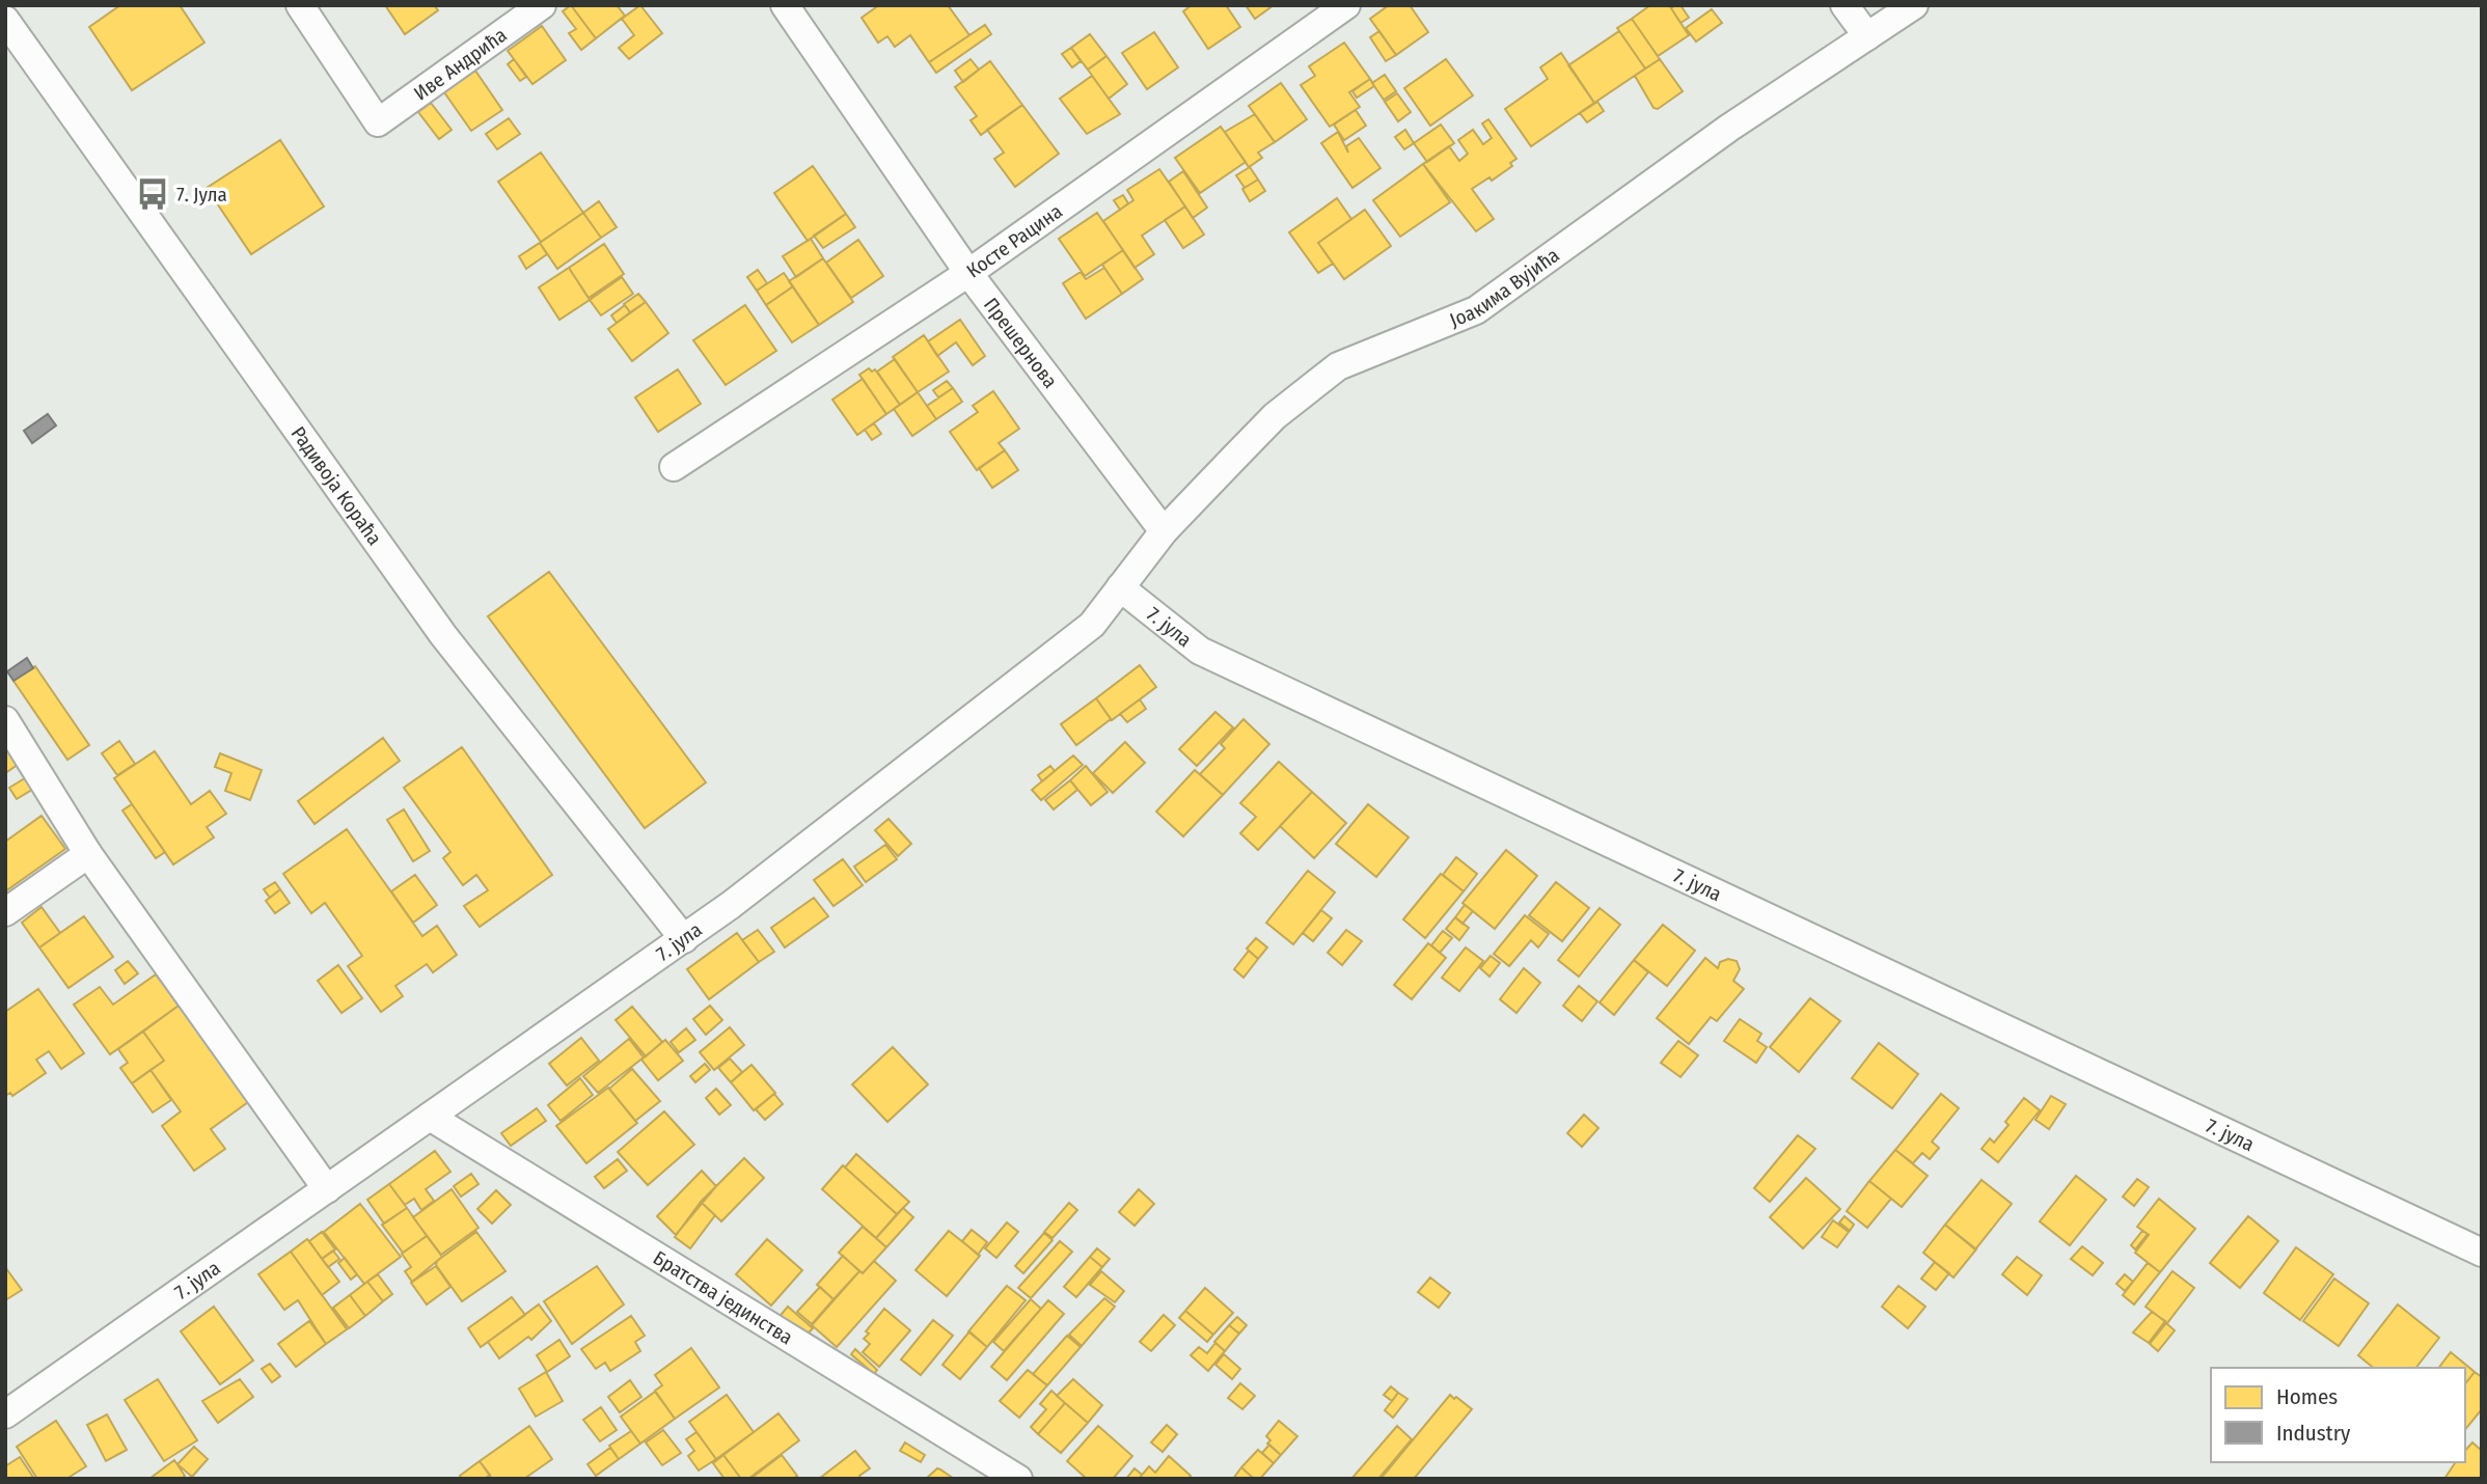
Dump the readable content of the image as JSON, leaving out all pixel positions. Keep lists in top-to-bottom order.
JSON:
{
  "streets": {
    "street": [
      "Иве Андрића",
      "Косте Рацина",
      "Јоакима Вујића",
      "Прешернова",
      "Радивоја Кораћа",
      "7. јула",
      "Братства јединства"
    ]
  },
  "crossings": [
    ["Косте Рацина", "Прешернова"],
    ["Јоакима Вујића", "Прешернова"],
    ["Јоакима Вујића", "7. јула"],
    ["Радивоја Кораћа", "7. јула"],
    ["7. јула", "Братства јединства"]
  ],
  "places": {
    "bus stop": ["7. Јула"]
  },
  "legend": ["Homes", "Industry"]
}
